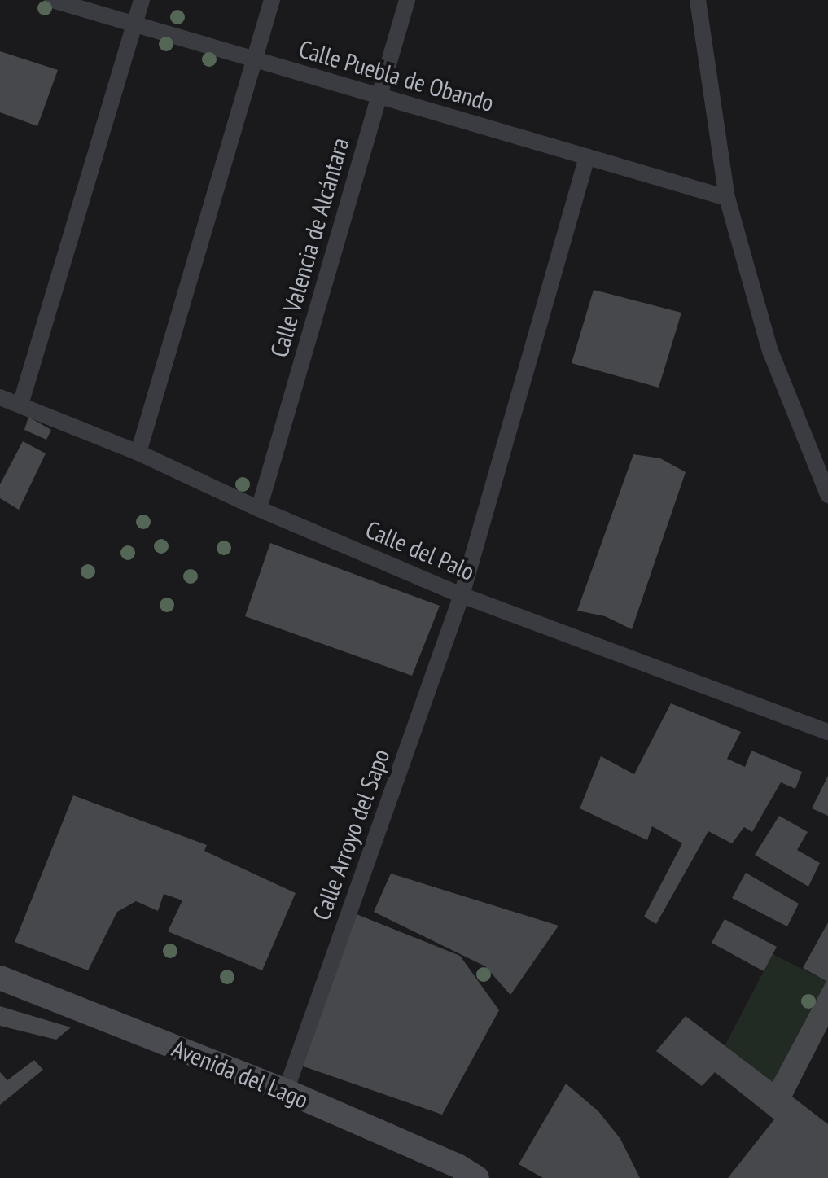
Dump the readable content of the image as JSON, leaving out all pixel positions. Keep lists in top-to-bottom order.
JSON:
{
  "streets": {
    "street": [
      "Calle Puebla de Obando",
      "Calle Valencia de Alcántara",
      "Calle del Palo",
      "Calle Arroyo del Sapo",
      "Avenida del Lago"
    ]
  },
  "crossings": [
    ["Calle Puebla de Obando", "Calle Valencia de Alcántara"],
    ["Calle Puebla de Obando", "Calle Arroyo del Sapo"],
    ["Calle Valencia de Alcántara", "Calle del Palo"],
    ["Calle del Palo", "Calle Arroyo del Sapo"],
    ["Calle Arroyo del Sapo", "Avenida del Lago"]
  ]
}
